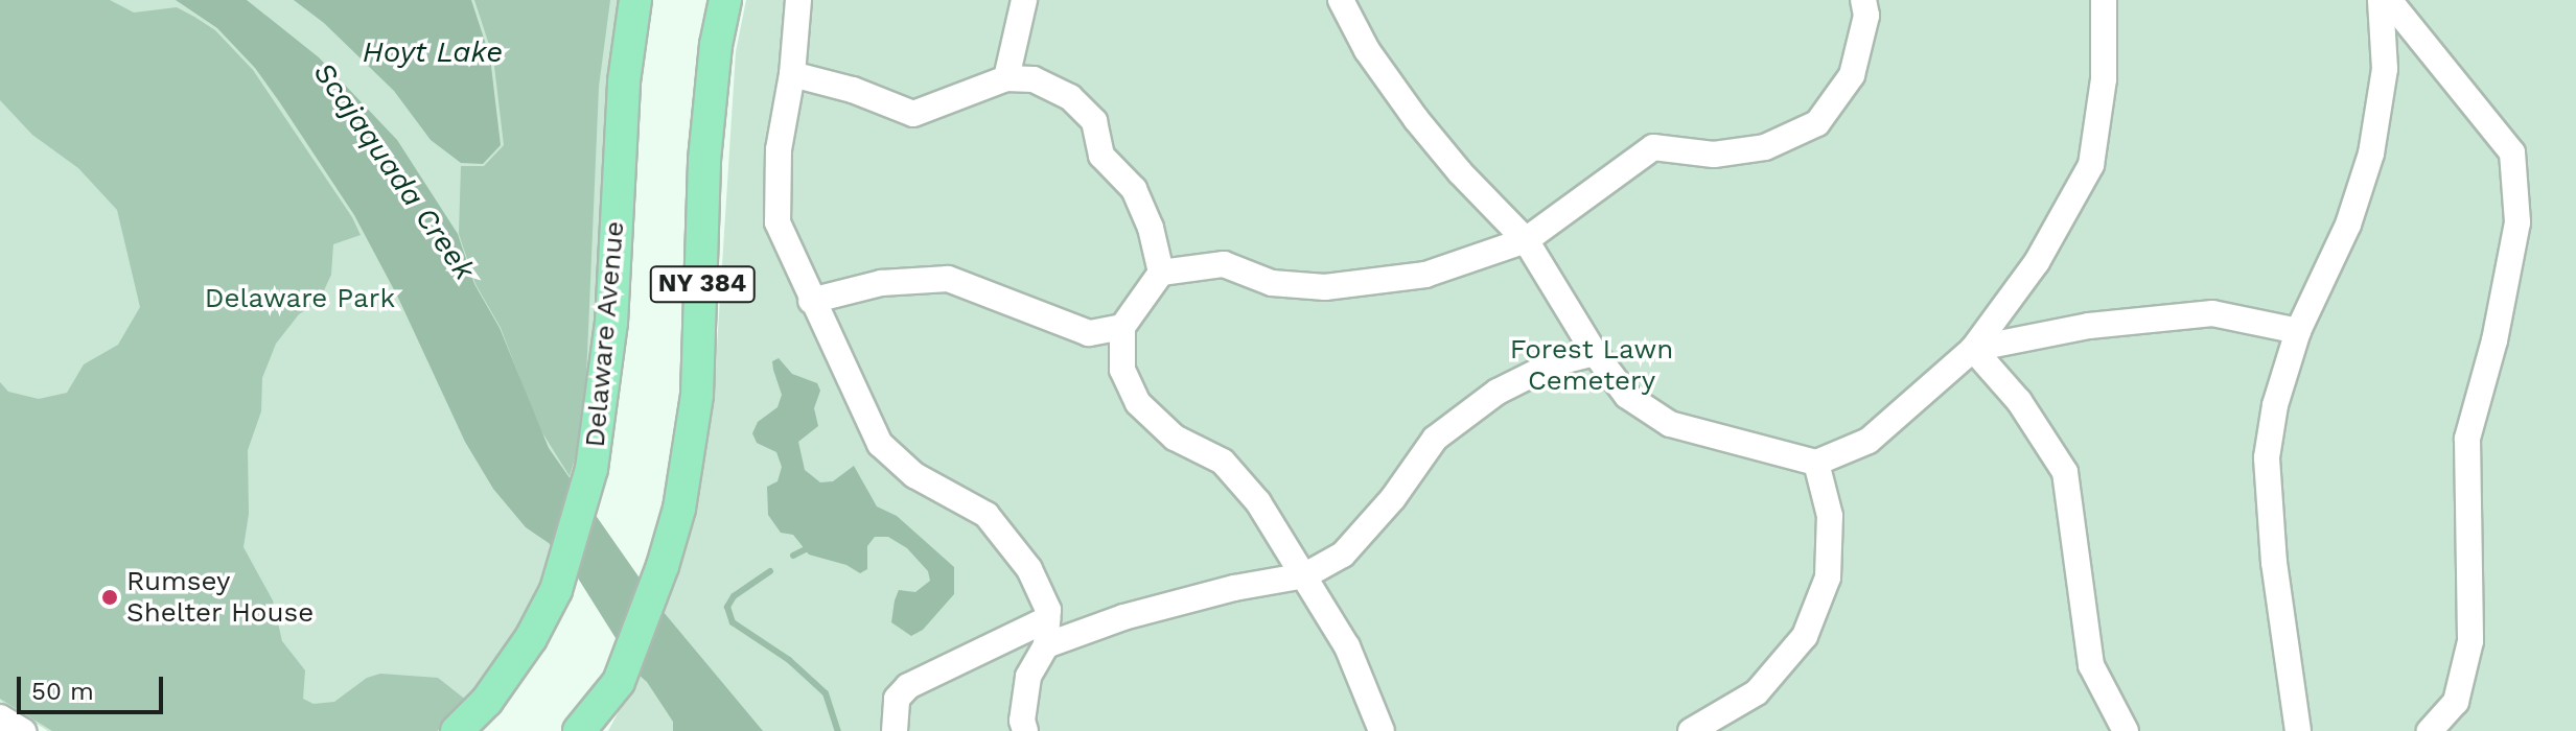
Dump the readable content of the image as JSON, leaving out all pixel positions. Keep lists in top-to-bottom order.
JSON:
{
  "streets": {
    "main road": ["NY 384", "Delaware Avenue"]
  },
  "water": ["Hoyt Lake", "Scajaquada Creek"],
  "parks": ["Delaware Park", "Forest Lawn Cemetery"],
  "places": ["Rumsey Shelter House"],
  "scale_bar": "50 m"
}
